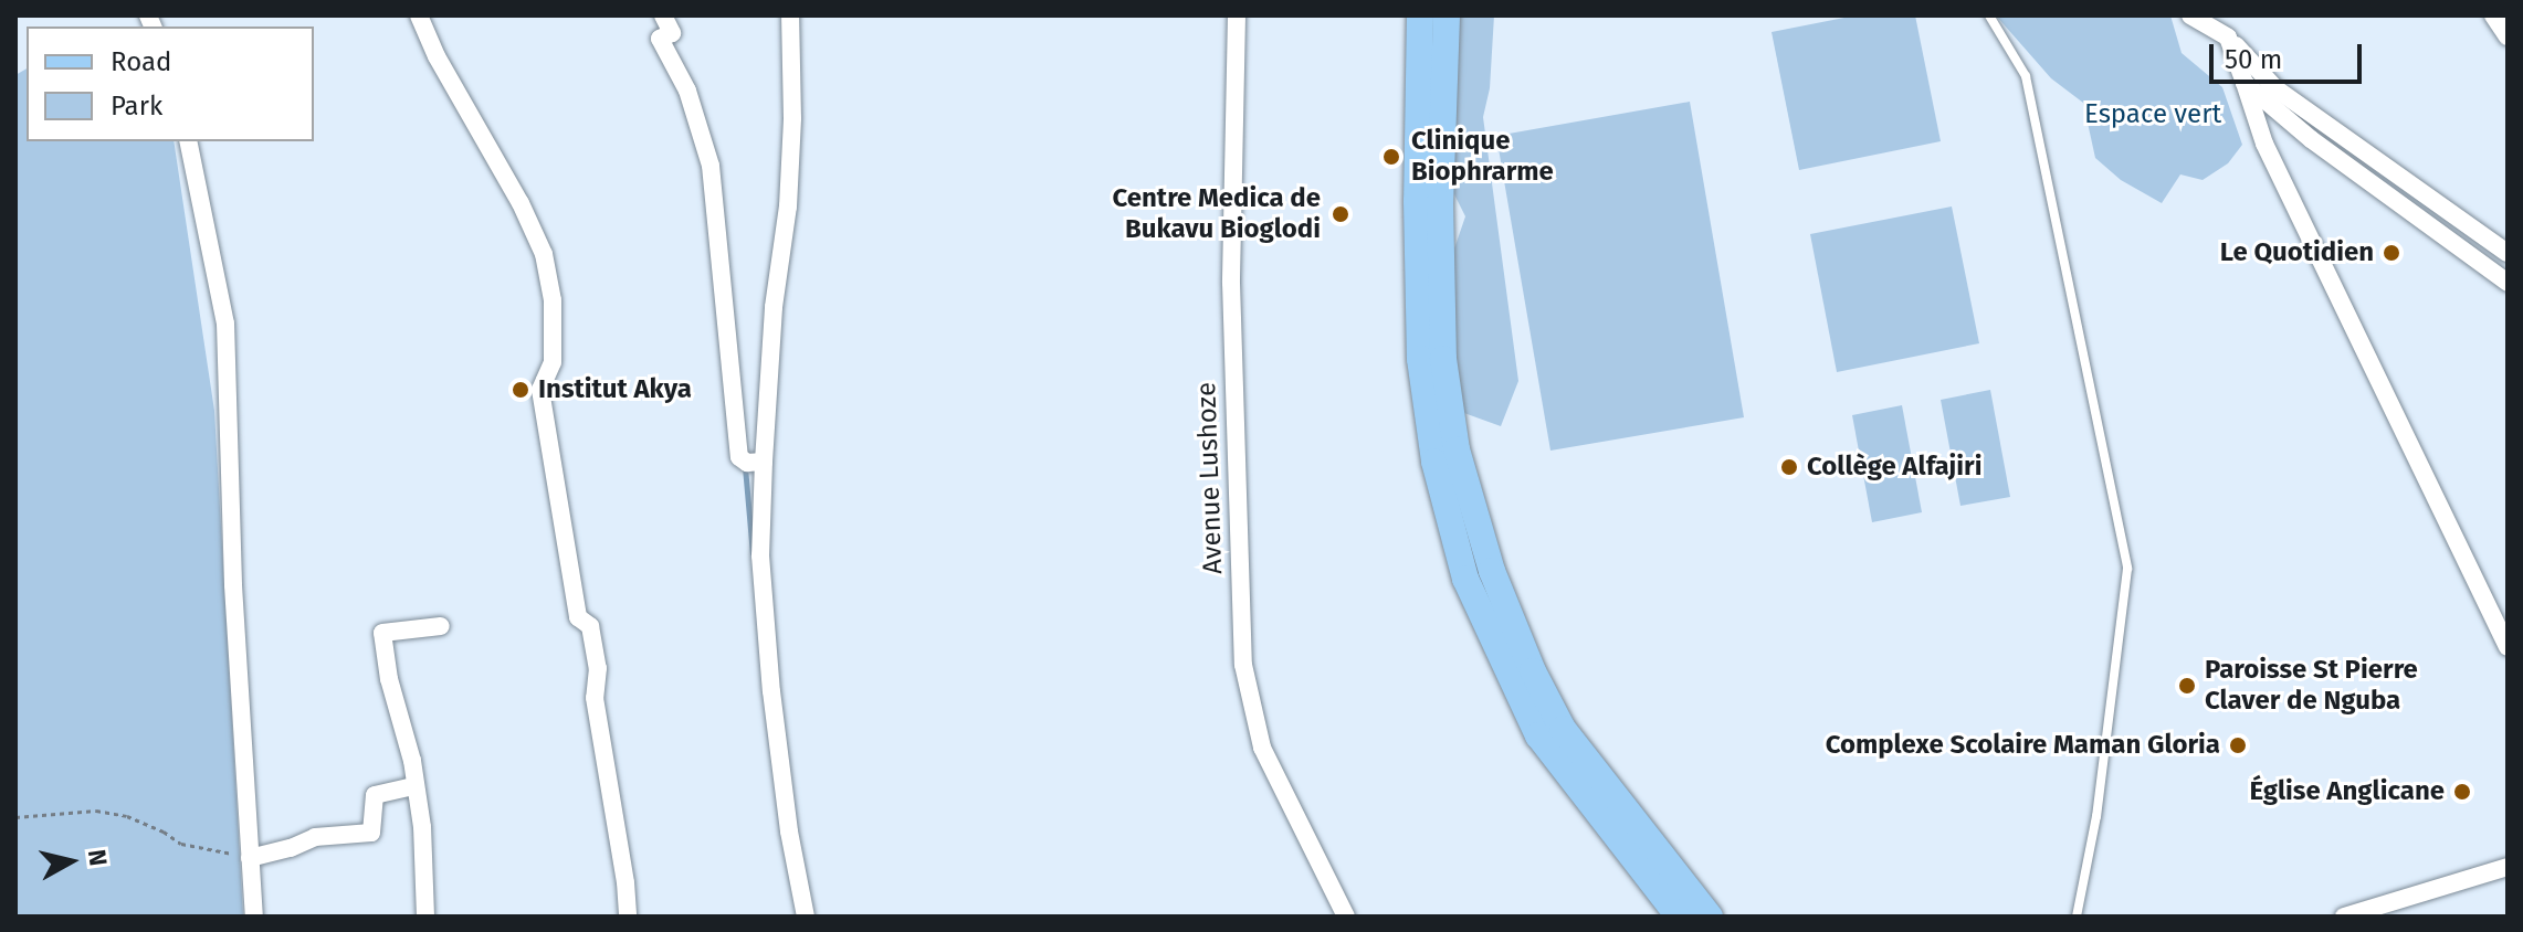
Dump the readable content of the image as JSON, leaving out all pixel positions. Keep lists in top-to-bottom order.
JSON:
{
  "streets": {
    "street": ["Avenue Lushoze"]
  },
  "parks": ["Espace vert"],
  "places": [
    "Clinique Biophrarme",
    "Centre Medica de Bukavu Bioglodi",
    "Le Quotidien",
    "Institut Akya",
    "Collège Alfajiri",
    "Paroisse St Pierre Claver de Nguba",
    "Complexe Scolaire Maman Gloria",
    "Église Anglicane"
  ],
  "legend": ["Road", "Park"],
  "scale_bar": "50 m",
  "north": "right"
}
